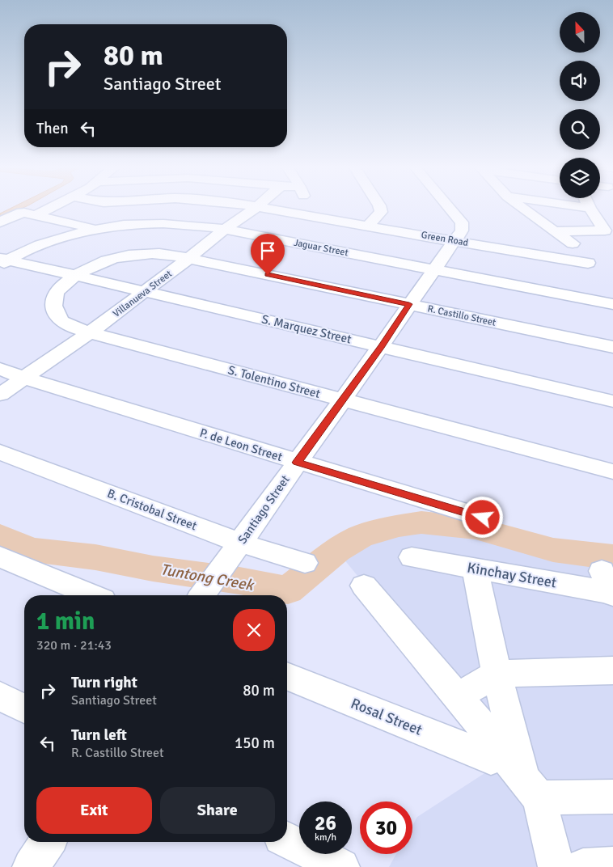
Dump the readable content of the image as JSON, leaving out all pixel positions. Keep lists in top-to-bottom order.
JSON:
{
  "streets": {
    "street": [
      "Green Road",
      "Jaguar Street",
      "Villanueva Street",
      "R. Castillo Street",
      "S. Marquez Street",
      "S. Tolentino Street",
      "P. de Leon Street",
      "B. Cristobal Street",
      "Santiago Street",
      "Kinchay Street",
      "Rosal Street"
    ]
  },
  "crossings": [
    ["Green Road", "Santiago Street"],
    ["Jaguar Street", "Villanueva Street"],
    ["Jaguar Street", "S. Marquez Street"],
    ["Jaguar Street", "Santiago Street"],
    ["Villanueva Street", "R. Castillo Street"],
    ["Villanueva Street", "S. Marquez Street"],
    ["Villanueva Street", "S. Tolentino Street"],
    ["Villanueva Street", "P. de Leon Street"],
    ["R. Castillo Street", "S. Marquez Street"],
    ["R. Castillo Street", "S. Tolentino Street"],
    ["R. Castillo Street", "Santiago Street"],
    ["S. Marquez Street", "S. Tolentino Street"],
    ["S. Marquez Street", "Santiago Street"],
    ["S. Tolentino Street", "Santiago Street"],
    ["P. de Leon Street", "Santiago Street"],
    ["B. Cristobal Street", "Santiago Street"]
  ],
  "water": ["Tuntong Creek"],
  "north": "top",
  "page": {
    "turn": ["80 m", "Santiago Street"],
    "then": "Then",
    "heading": ["1 min", "320 m · 21:43"],
    "list": [
      {
        "name": "Turn right",
        "note": "Santiago Street",
        "value": "80 m"
      },
      {
        "name": "Turn left",
        "note": "R. Castillo Street",
        "value": "150 m"
      }
    ],
    "buttons": ["Exit", "Share"],
    "speed": "26 km/h",
    "limit": "30"
  }
}
